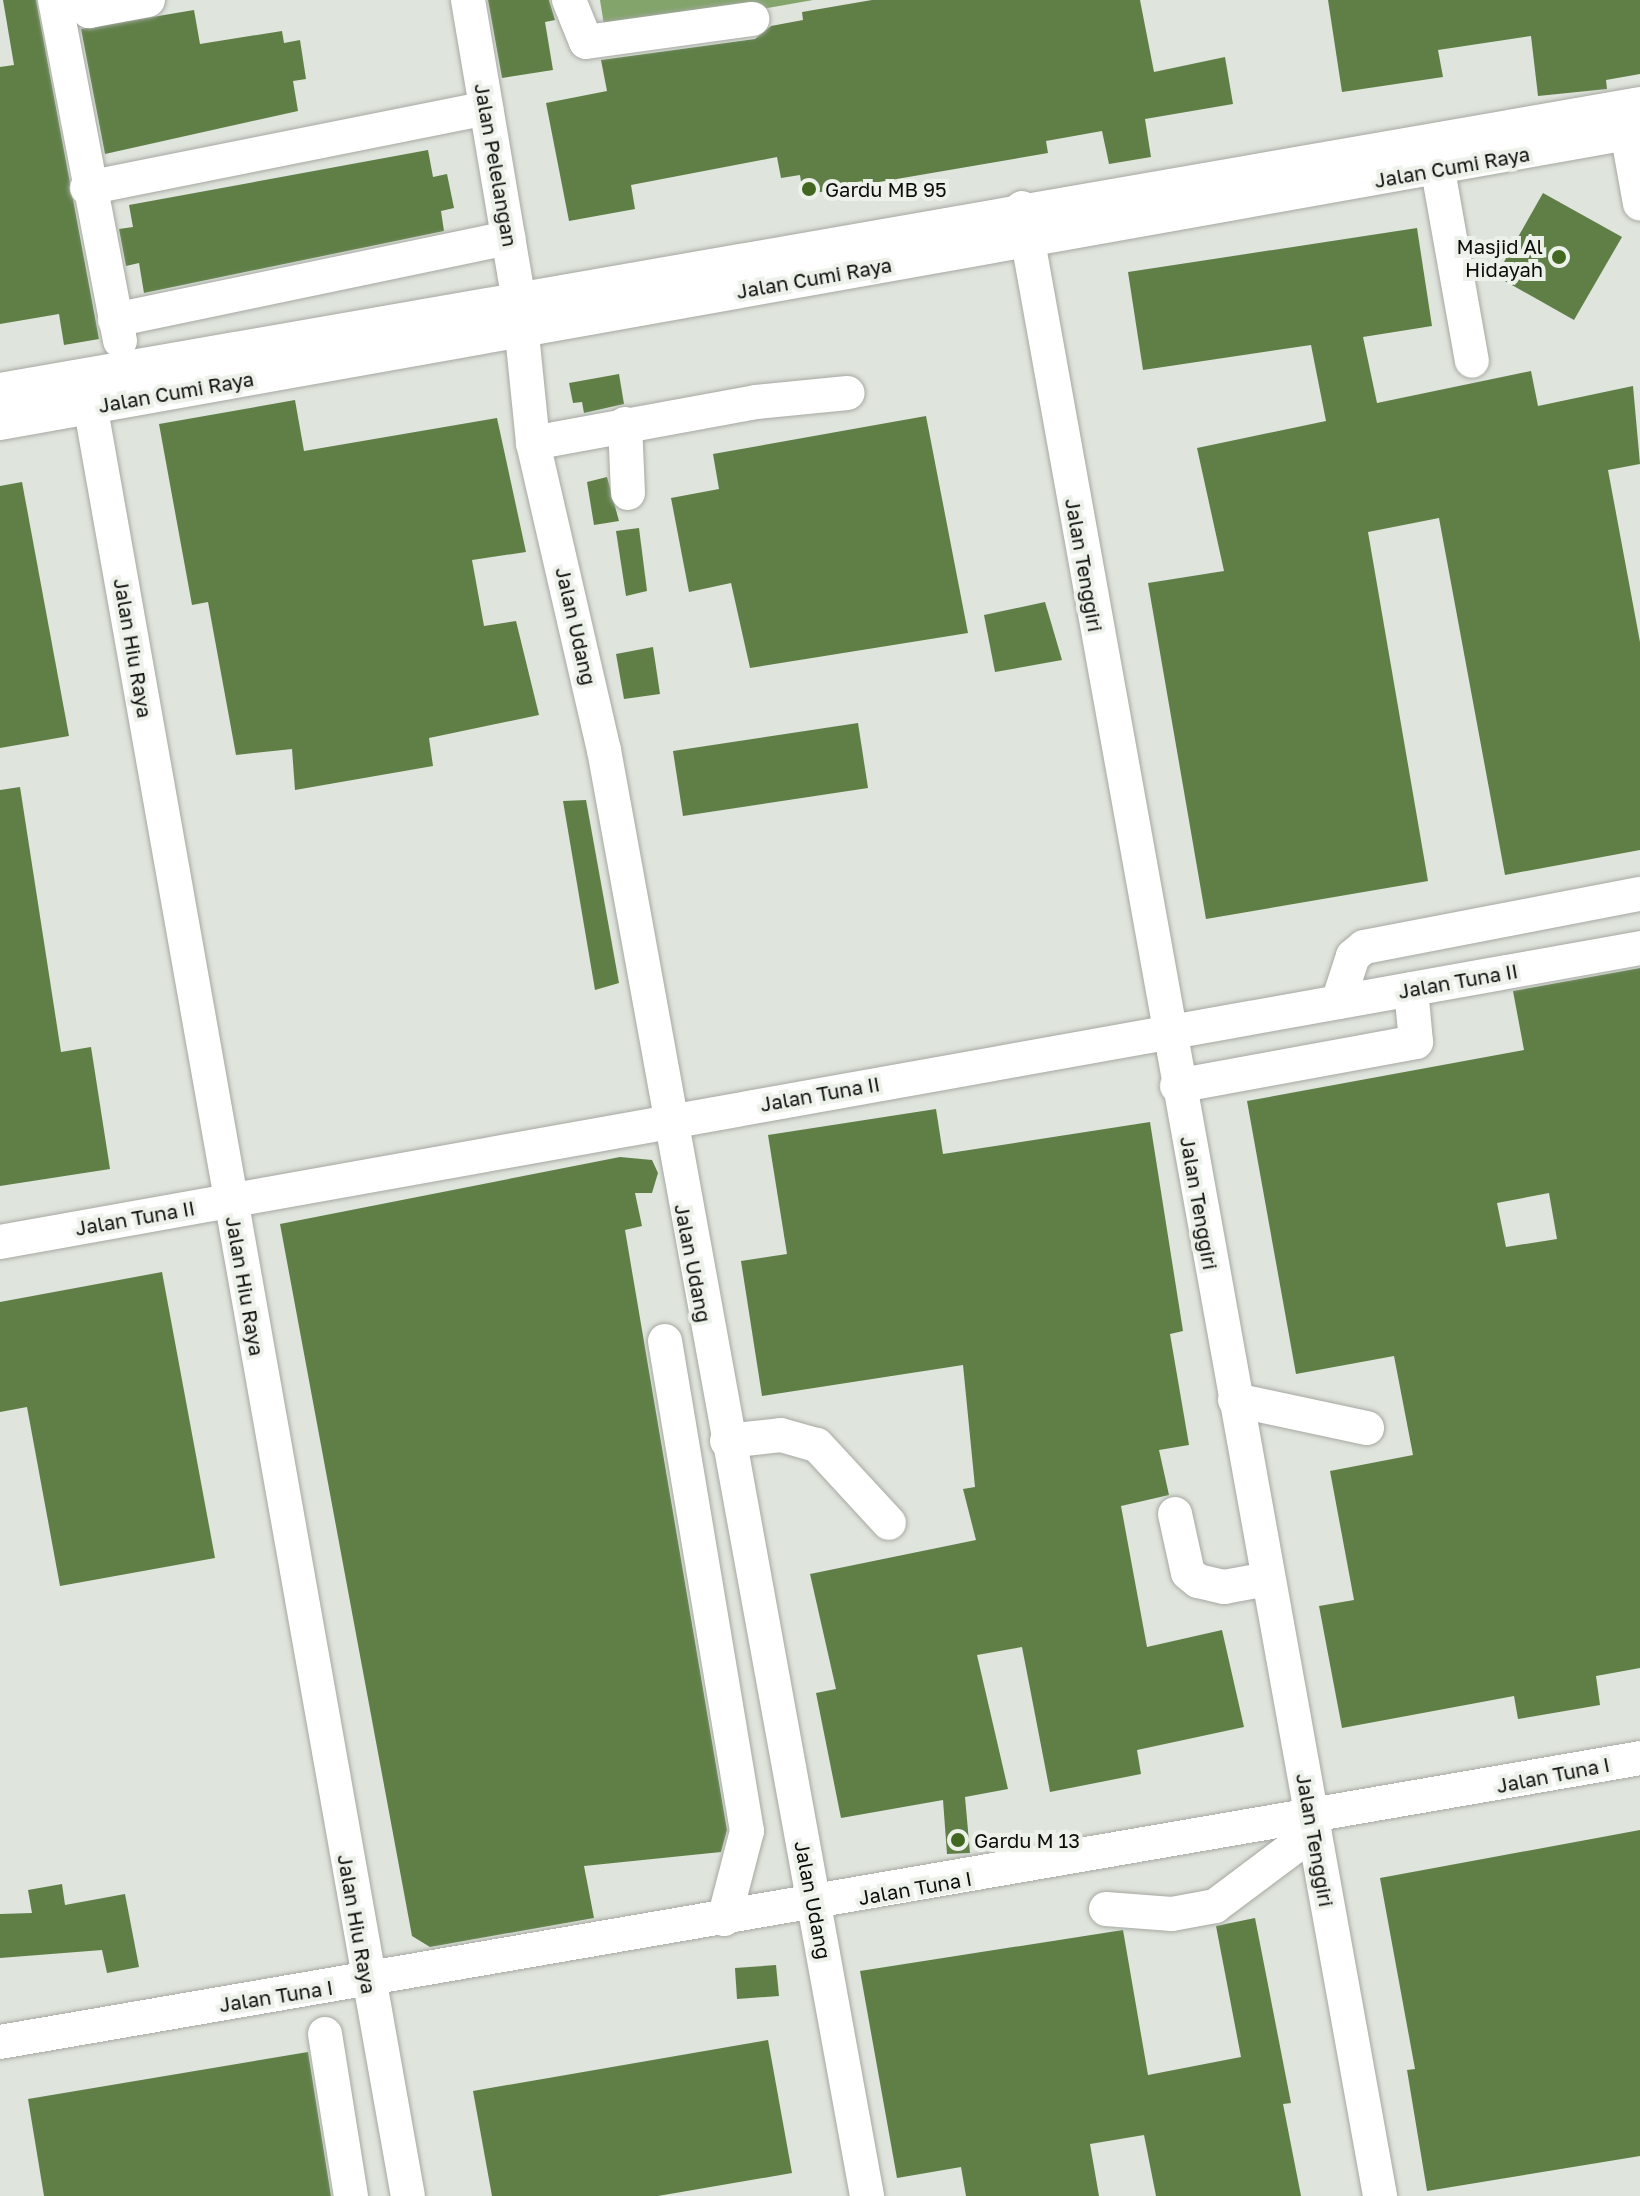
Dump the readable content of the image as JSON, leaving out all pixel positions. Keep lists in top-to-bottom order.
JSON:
{
  "streets": {
    "street": [
      "Jalan Pelelangan",
      "Jalan Cumi Raya",
      "Jalan Tenggiri",
      "Jalan Udang",
      "Jalan Hiu Raya",
      "Jalan Tuna II",
      "Jalan Tuna I"
    ]
  },
  "crossings": [
    ["Jalan Pelelangan", "Jalan Cumi Raya"],
    ["Jalan Pelelangan", "Jalan Udang"],
    ["Jalan Cumi Raya", "Jalan Tenggiri"],
    ["Jalan Cumi Raya", "Jalan Udang"],
    ["Jalan Cumi Raya", "Jalan Hiu Raya"],
    ["Jalan Tenggiri", "Jalan Tuna II"],
    ["Jalan Tenggiri", "Jalan Tuna I"],
    ["Jalan Udang", "Jalan Tuna II"],
    ["Jalan Udang", "Jalan Tuna I"],
    ["Jalan Hiu Raya", "Jalan Tuna II"],
    ["Jalan Hiu Raya", "Jalan Tuna I"]
  ],
  "places": ["Gardu MB 95", "Masjid Al Hidayah", "Gardu M 13"]
}
